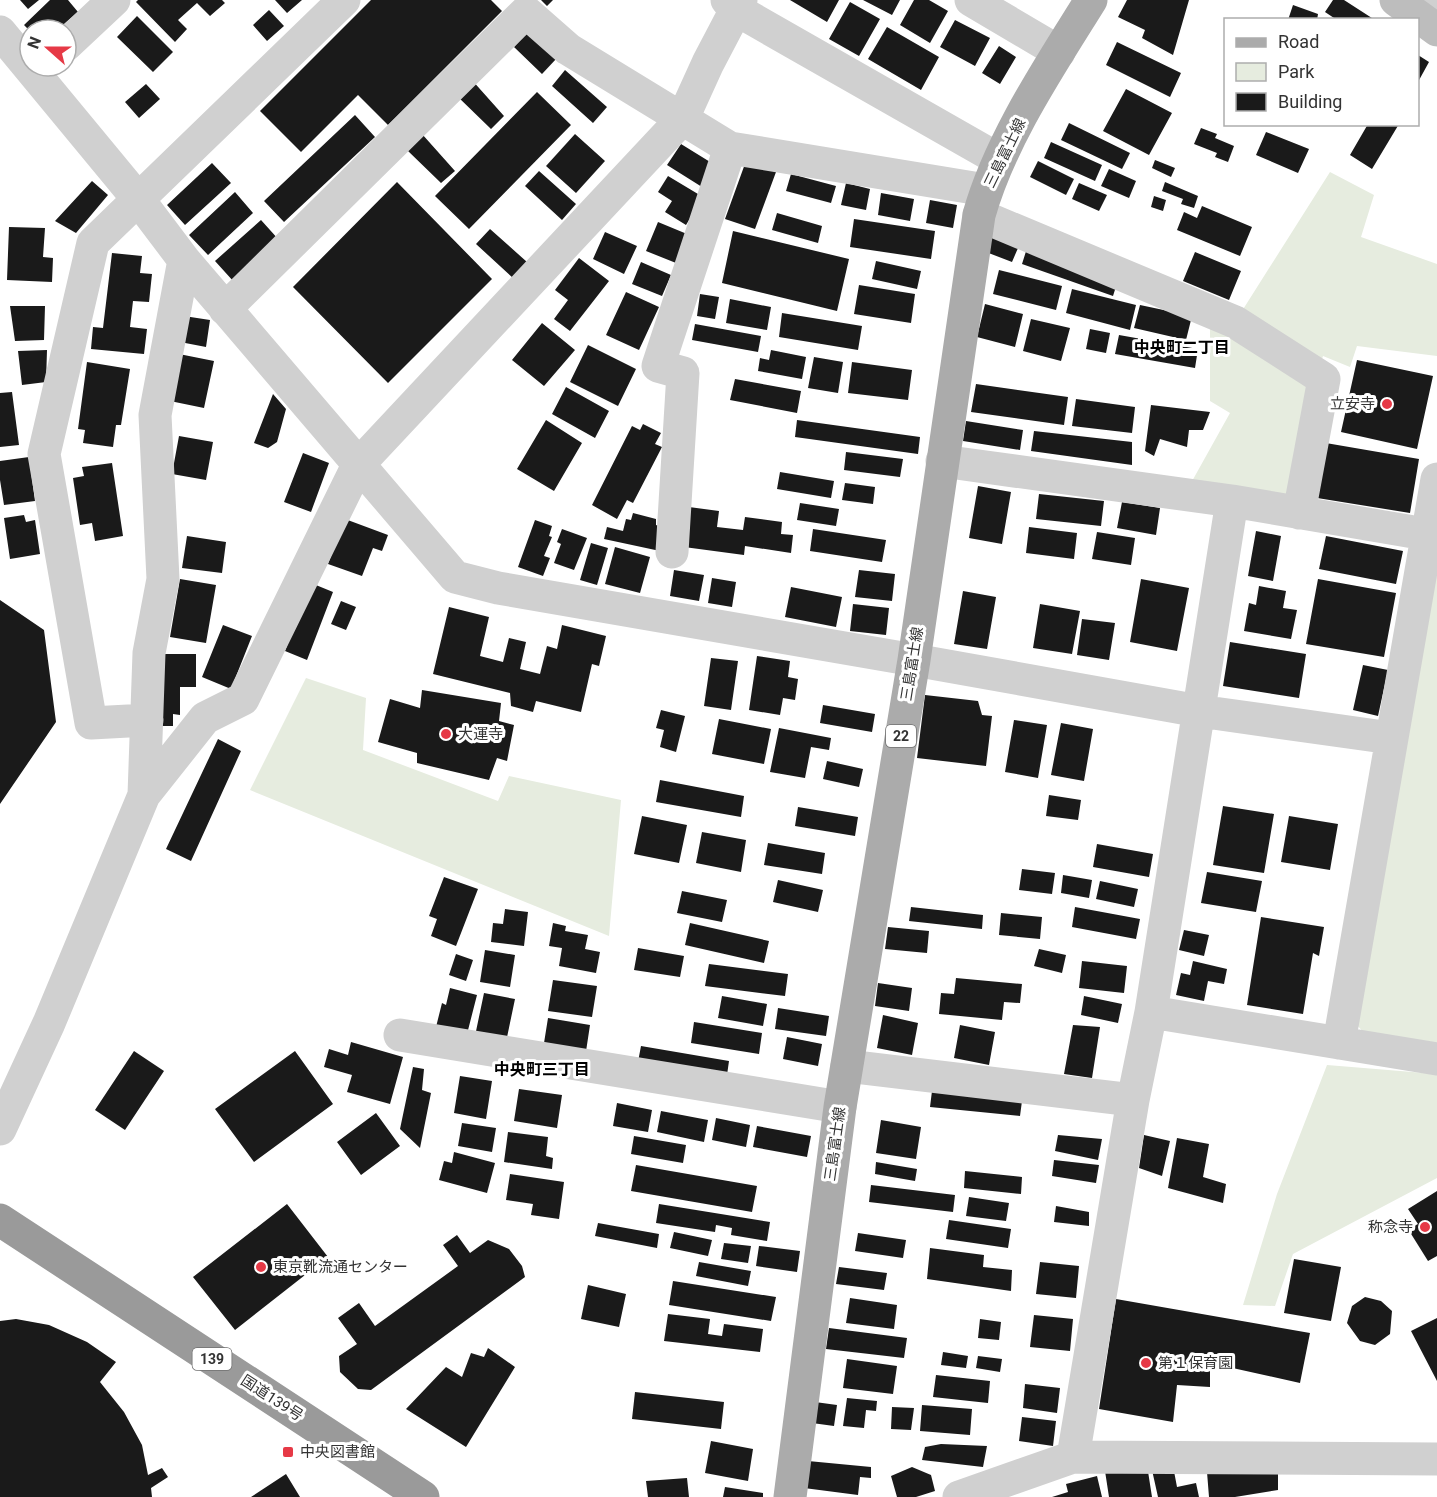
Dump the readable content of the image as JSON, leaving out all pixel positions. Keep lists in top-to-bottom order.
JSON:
{
  "streets": {
    "highway": ["139", "国道139号"],
    "main road": ["三島富士線", "22"]
  },
  "districts": ["中央町二丁目", "中央町三丁目"],
  "places": {
    "other": [
      "立安寺",
      "大運寺",
      "称念寺",
      "東京靴流通センター",
      "第１保育園"
    ],
    "transit": ["中央図書館"]
  },
  "legend": ["Road", "Park", "Building"],
  "north": "left"
}
